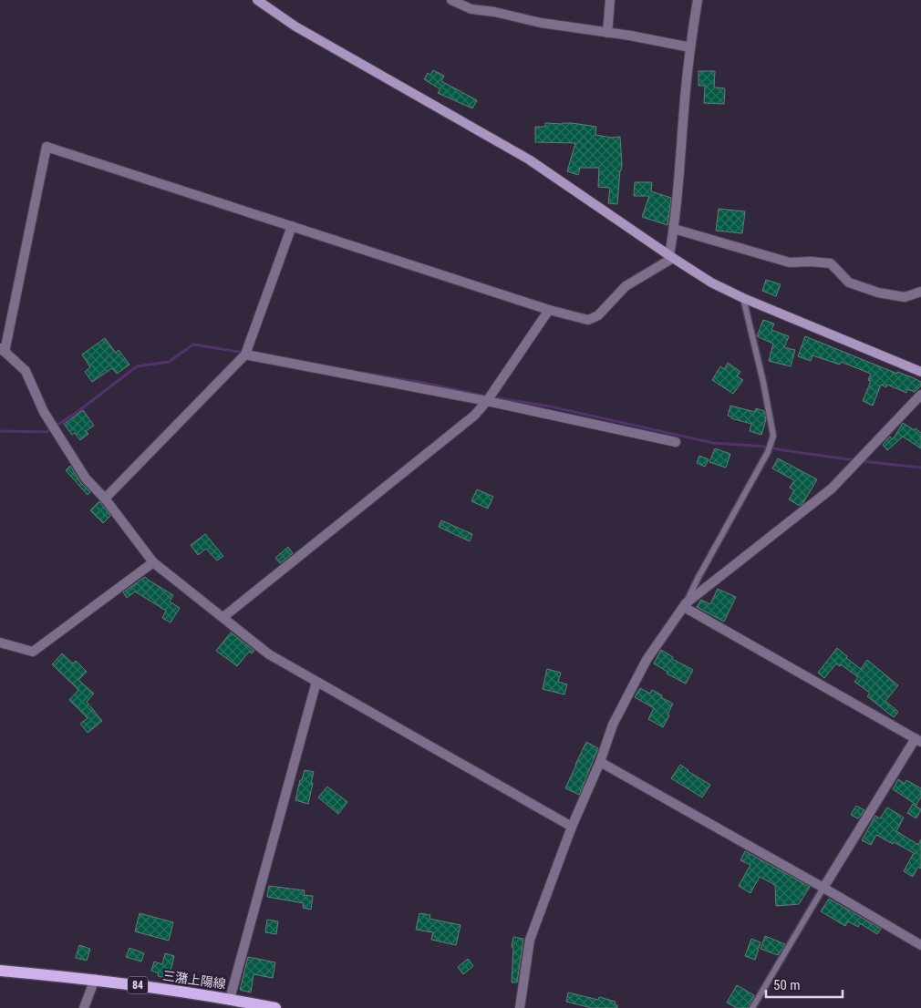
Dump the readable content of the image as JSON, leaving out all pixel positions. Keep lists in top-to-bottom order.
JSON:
{
  "streets": {
    "main road": ["三潴上陽線", "84"]
  },
  "scale_bar": "50 m"
}
